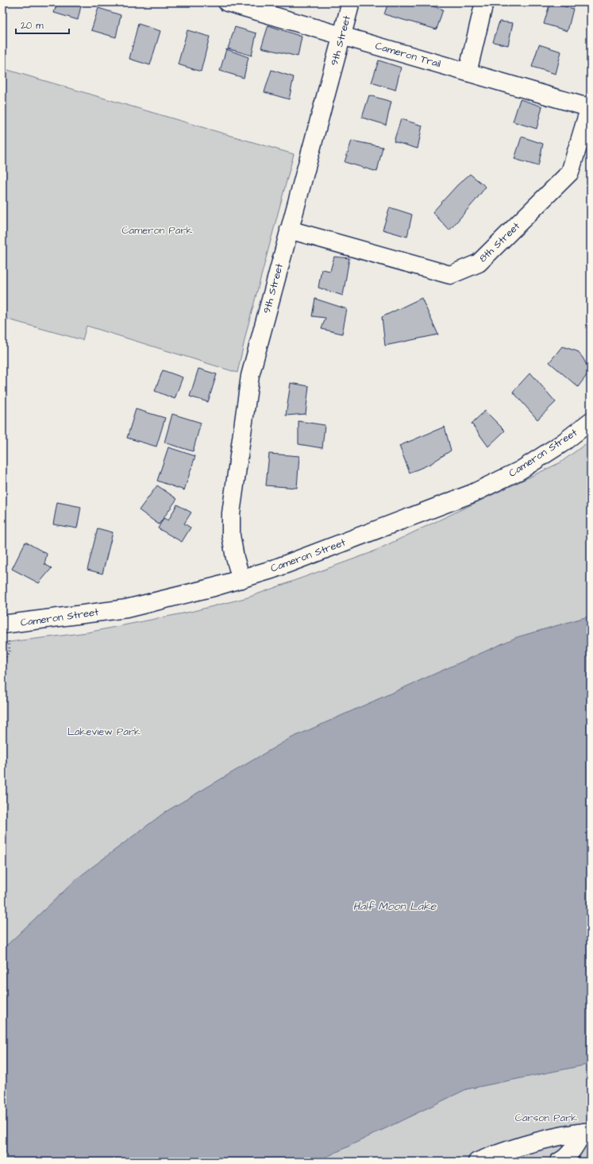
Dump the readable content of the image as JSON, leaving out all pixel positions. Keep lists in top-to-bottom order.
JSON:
{
  "streets": {
    "street": [
      "9th Street",
      "Cameron Trail",
      "8th Street",
      "Cameron Street"
    ]
  },
  "crossings": [
    ["9th Street", "Cameron Trail"],
    ["9th Street", "8th Street"],
    ["9th Street", "Cameron Street"],
    ["Cameron Trail", "8th Street"]
  ],
  "water": ["Half Moon Lake"],
  "parks": ["Cameron Park", "Lakeview Park", "Carson Park"],
  "scale_bar": "20 m"
}
